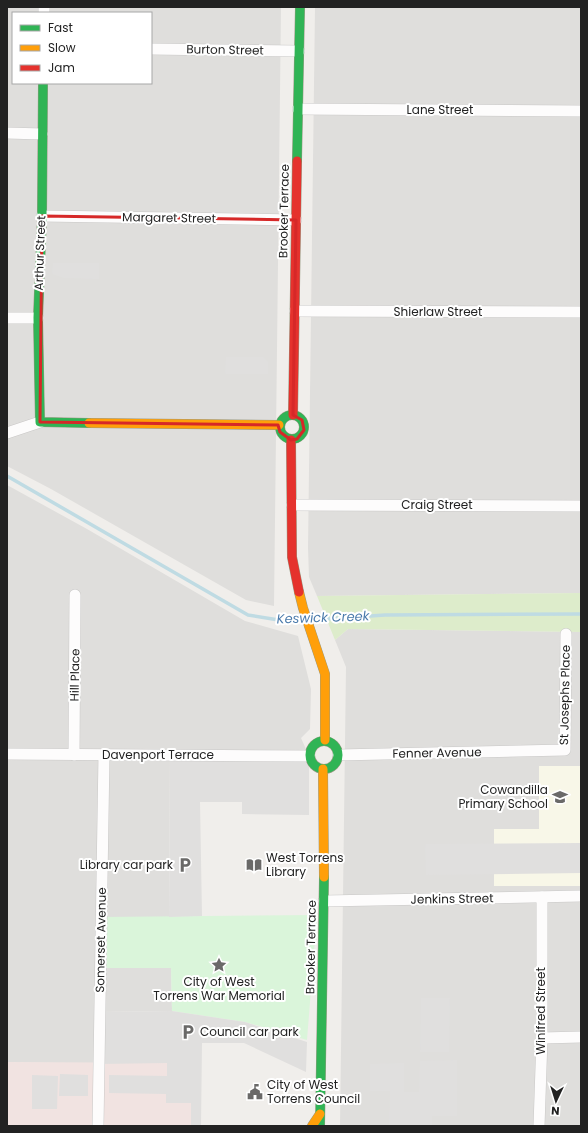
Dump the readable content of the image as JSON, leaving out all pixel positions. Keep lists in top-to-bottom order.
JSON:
{
  "streets": {
    "street": [
      "Burton Street",
      "Lane Street",
      "Brooker Terrace",
      "Margaret Street",
      "Arthur Street",
      "Shierlaw Street",
      "Craig Street",
      "Hill Place",
      "St Josephs Place",
      "Fenner Avenue",
      "Davenport Terrace",
      "Jenkins Street",
      "Somerset Avenue",
      "Winifred Street"
    ]
  },
  "crossings": [
    ["Burton Street", "Brooker Terrace"],
    ["Lane Street", "Brooker Terrace"],
    ["Brooker Terrace", "Margaret Street"],
    ["Brooker Terrace", "Shierlaw Street"],
    ["Brooker Terrace", "Fenner Avenue"],
    ["Brooker Terrace", "Davenport Terrace"],
    ["Brooker Terrace", "Jenkins Street"],
    ["Margaret Street", "Arthur Street"],
    ["Hill Place", "Davenport Terrace"],
    ["St Josephs Place", "Fenner Avenue"],
    ["Fenner Avenue", "Davenport Terrace"],
    ["Davenport Terrace", "Somerset Avenue"],
    ["Jenkins Street", "Winifred Street"]
  ],
  "water": ["Keswick Creek"],
  "places": {
    "school or university": ["Cowandilla Primary School"],
    "parking": ["Library car park", "Council car park"],
    "library": ["West Torrens Library"],
    "place": ["City of West Torrens War Memorial"],
    "public building": ["City of West Torrens Council"]
  },
  "legend": ["Fast", "Slow", "Jam"],
  "north": "bottom"
}
